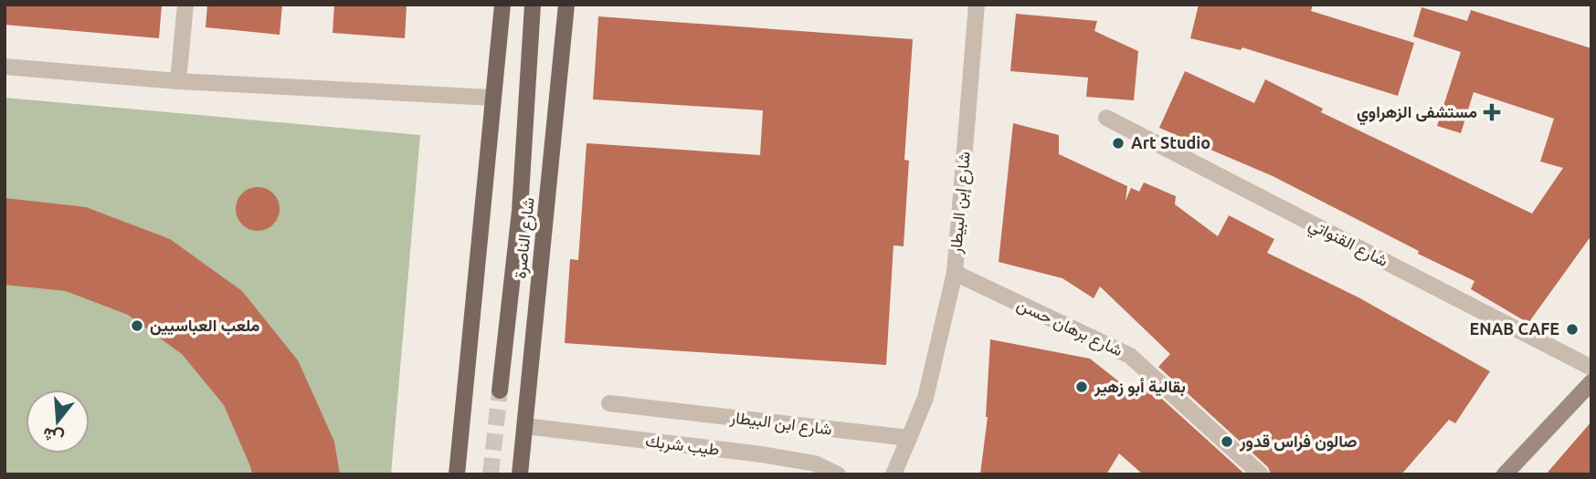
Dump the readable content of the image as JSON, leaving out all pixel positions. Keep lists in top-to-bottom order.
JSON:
{
  "streets": {
    "main road": ["شارع الناصرة"],
    "street": [
      "شارع إبن البيطار",
      "شارع القنواتي",
      "شارع برهان حسن",
      "شارع ابن البيطار",
      "طيب شربك"
    ]
  },
  "crossings": [
    ["شارع إبن البيطار", "شارع برهان حسن"],
    ["شارع إبن البيطار", "شارع ابن البيطار"],
    ["شارع الناصرة", "طيب شربك"]
  ],
  "places": {
    "health": ["مستشفى الزهراوي"],
    "other": [
      "Art Studio",
      "ملعب العباسيين",
      "ENAB CAFE",
      "بقالية أبو زهير",
      "صالون فراس قدور"
    ]
  },
  "north": "bottom"
}
